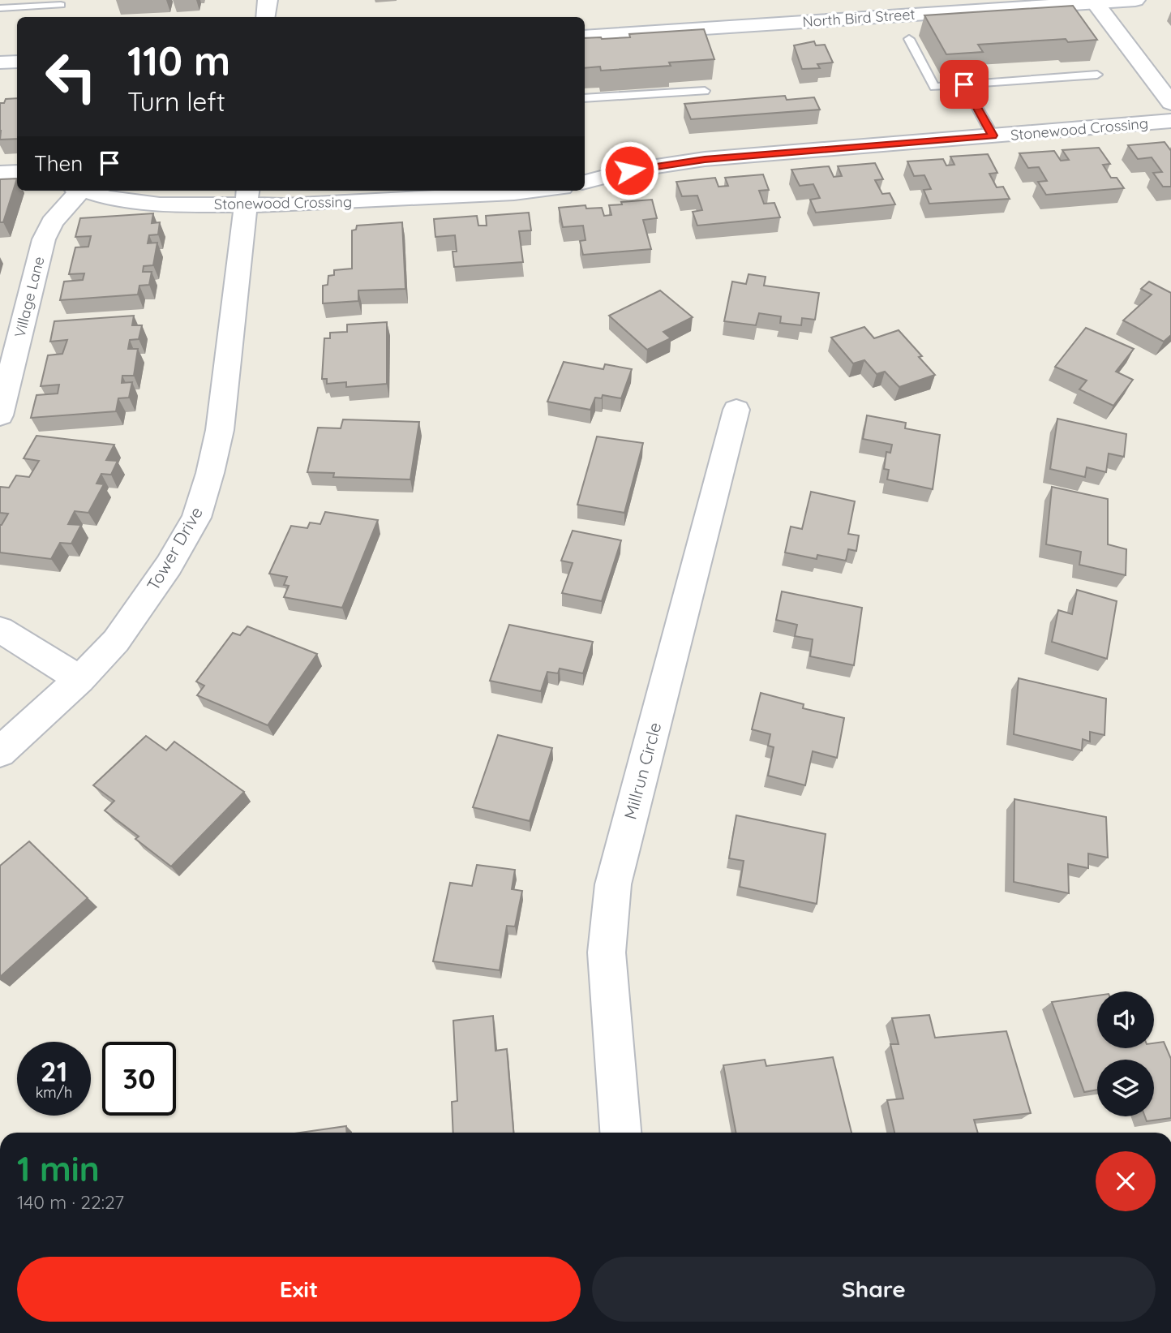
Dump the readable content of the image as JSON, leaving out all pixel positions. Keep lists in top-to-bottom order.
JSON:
{
  "streets": {
    "street": [
      "North Bird Street",
      "Stonewood Crossing",
      "Village Lane",
      "Tower Drive",
      "Millrun Circle"
    ]
  },
  "crossings": [
    ["Stonewood Crossing", "Tower Drive"]
  ],
  "page": {
    "turn": ["110 m", "Turn left"],
    "then": "Then",
    "speed": "21 km/h",
    "limit": "30",
    "heading": ["1 min", "140 m · 22:27"],
    "buttons": ["Exit", "Share"]
  }
}
